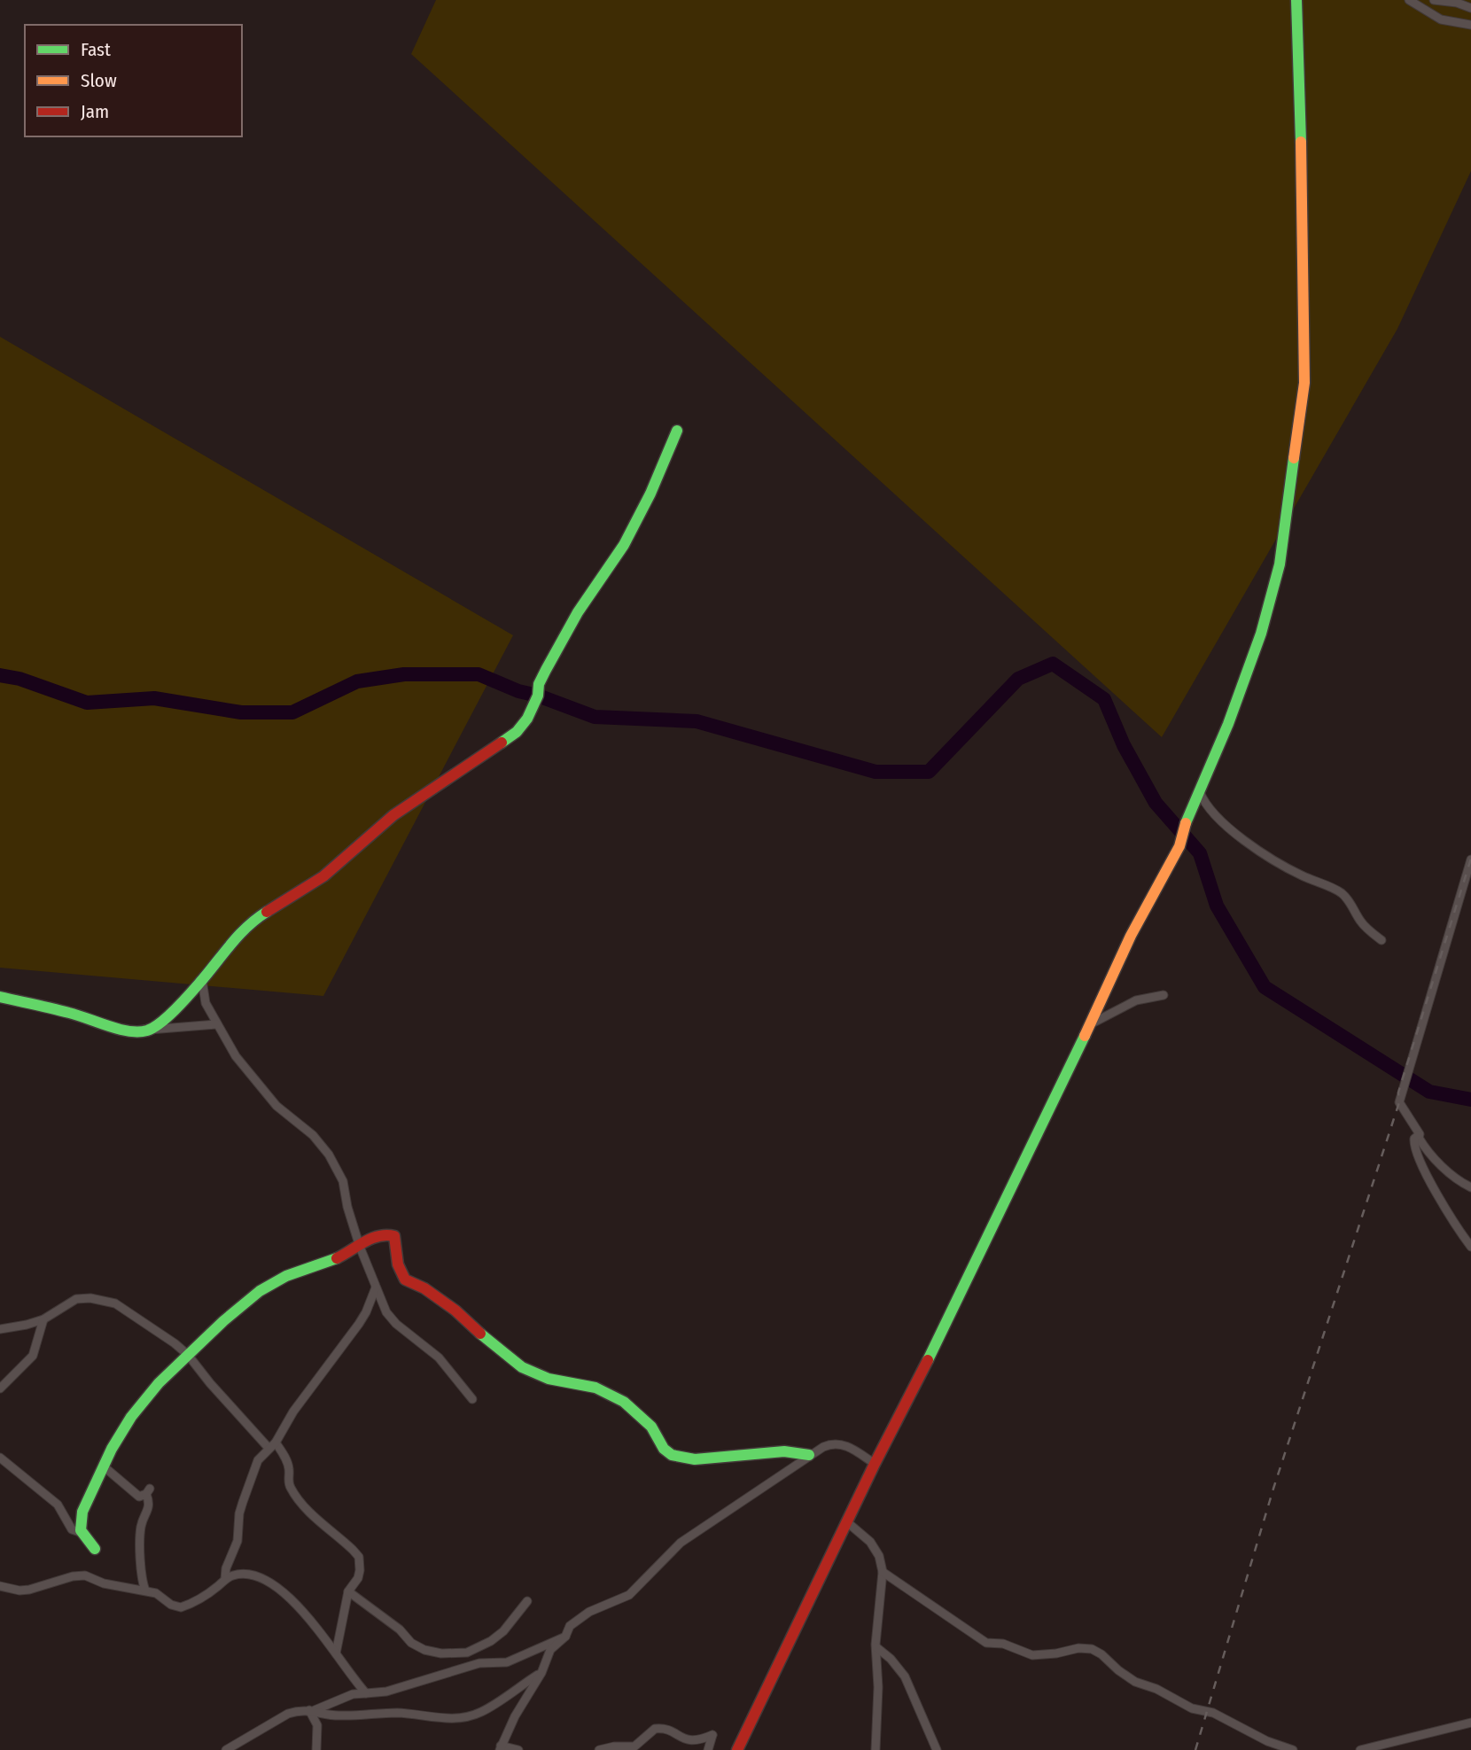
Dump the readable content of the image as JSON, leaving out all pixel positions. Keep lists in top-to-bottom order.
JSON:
{
  "legend": ["Fast", "Slow", "Jam"]
}
